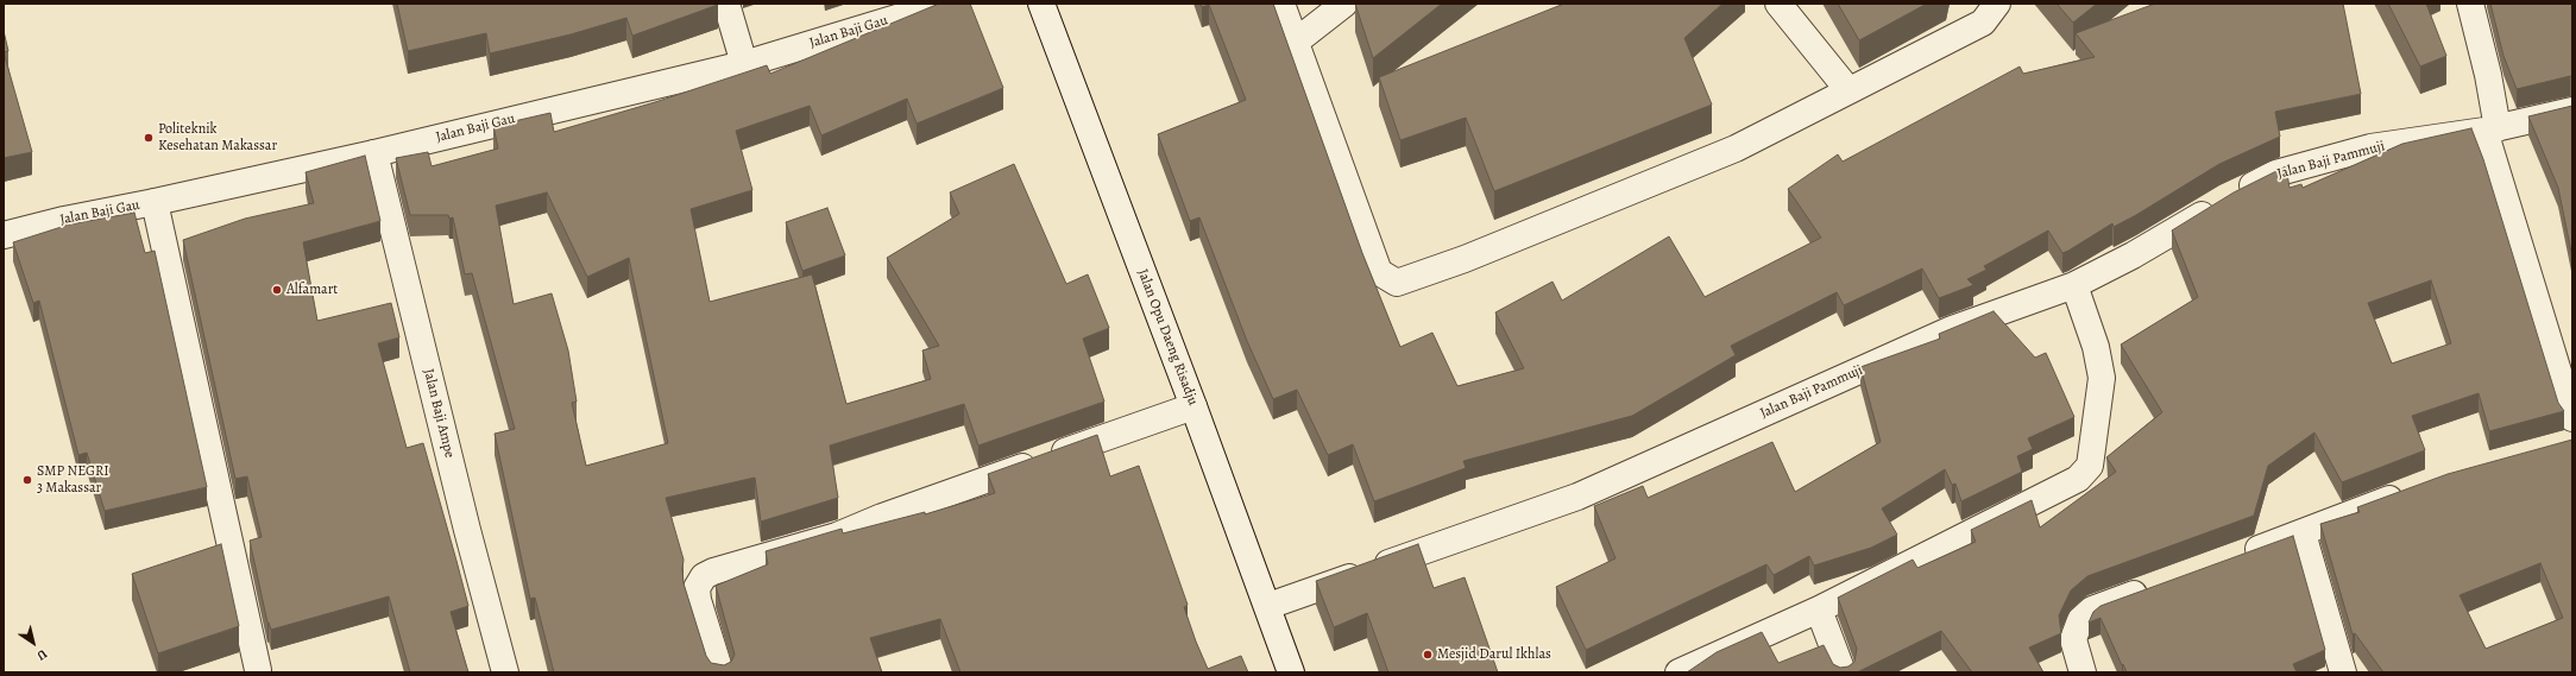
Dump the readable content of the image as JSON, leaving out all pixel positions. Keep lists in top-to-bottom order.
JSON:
{
  "streets": {
    "street": [
      "Jalan Baji Gau",
      "Jalan Baji Pammuji",
      "Jalan Opu Daeng Risadju",
      "Jalan Baji Ampe"
    ]
  },
  "crossings": [
    ["Jalan Baji Gau", "Jalan Baji Ampe"],
    ["Jalan Baji Pammuji", "Jalan Opu Daeng Risadju"]
  ],
  "places": [
    "Politeknik Kesehatan Makassar",
    "Alfamart",
    "SMP NEGRI 3 Makassar",
    "Mesjid Darul Ikhlas"
  ],
  "north": "bottom right"
}
